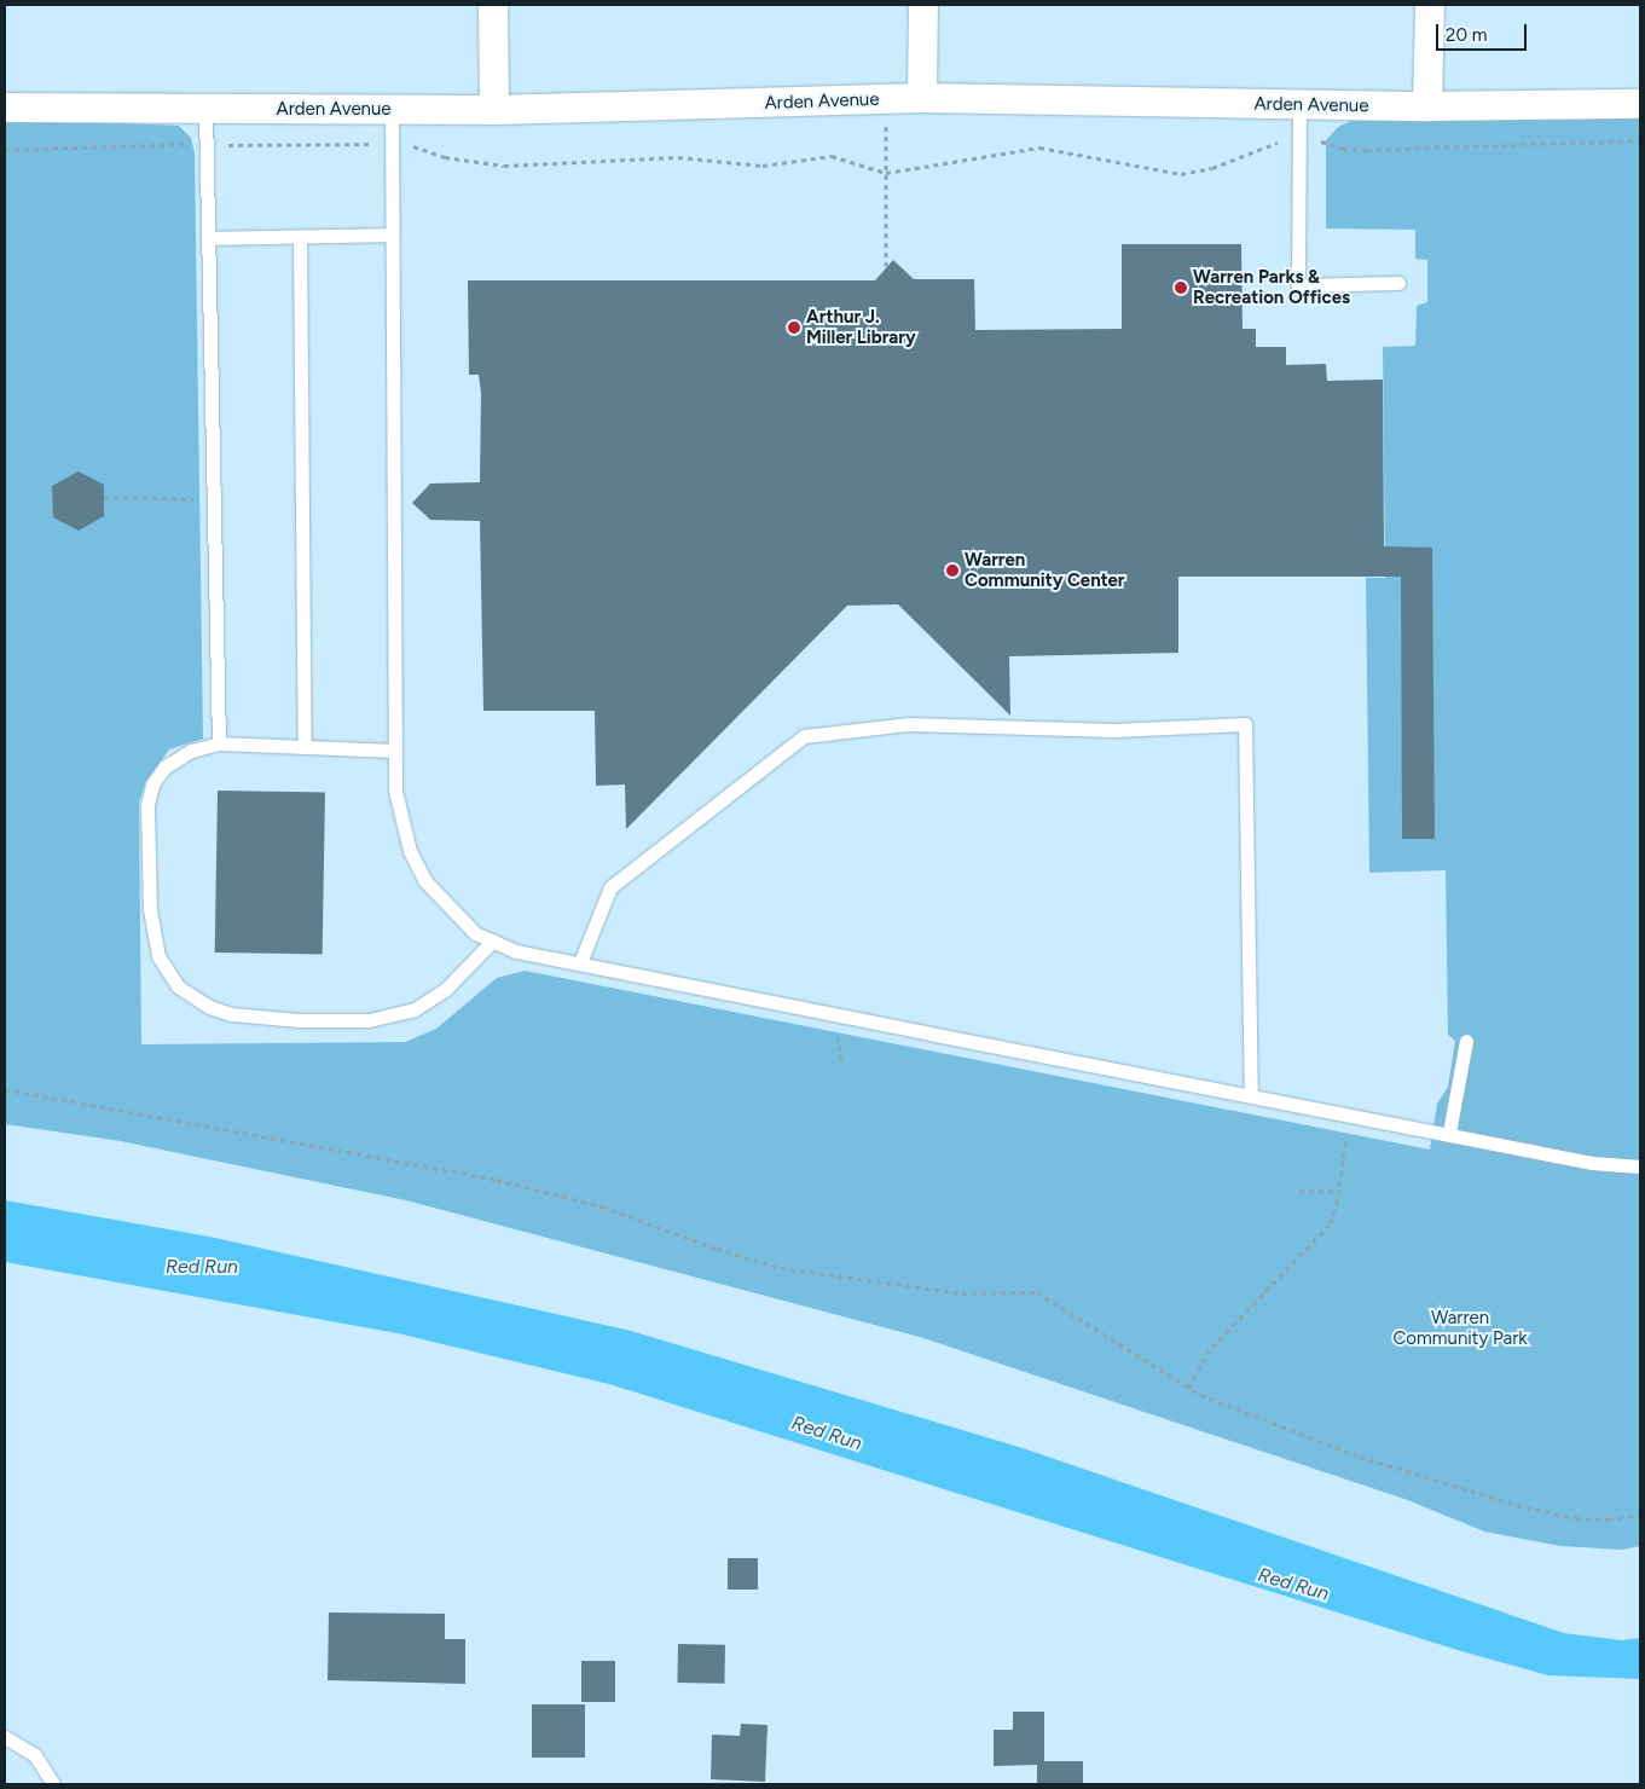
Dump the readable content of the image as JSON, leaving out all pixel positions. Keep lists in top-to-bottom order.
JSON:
{
  "streets": {
    "street": ["Arden Avenue"]
  },
  "water": ["Red Run"],
  "parks": ["Warren Community Park"],
  "places": ["Warren Parks & Recreation Offices", "Arthur J. Miller Library", "Warren Community Center"],
  "scale_bar": "20 m"
}
